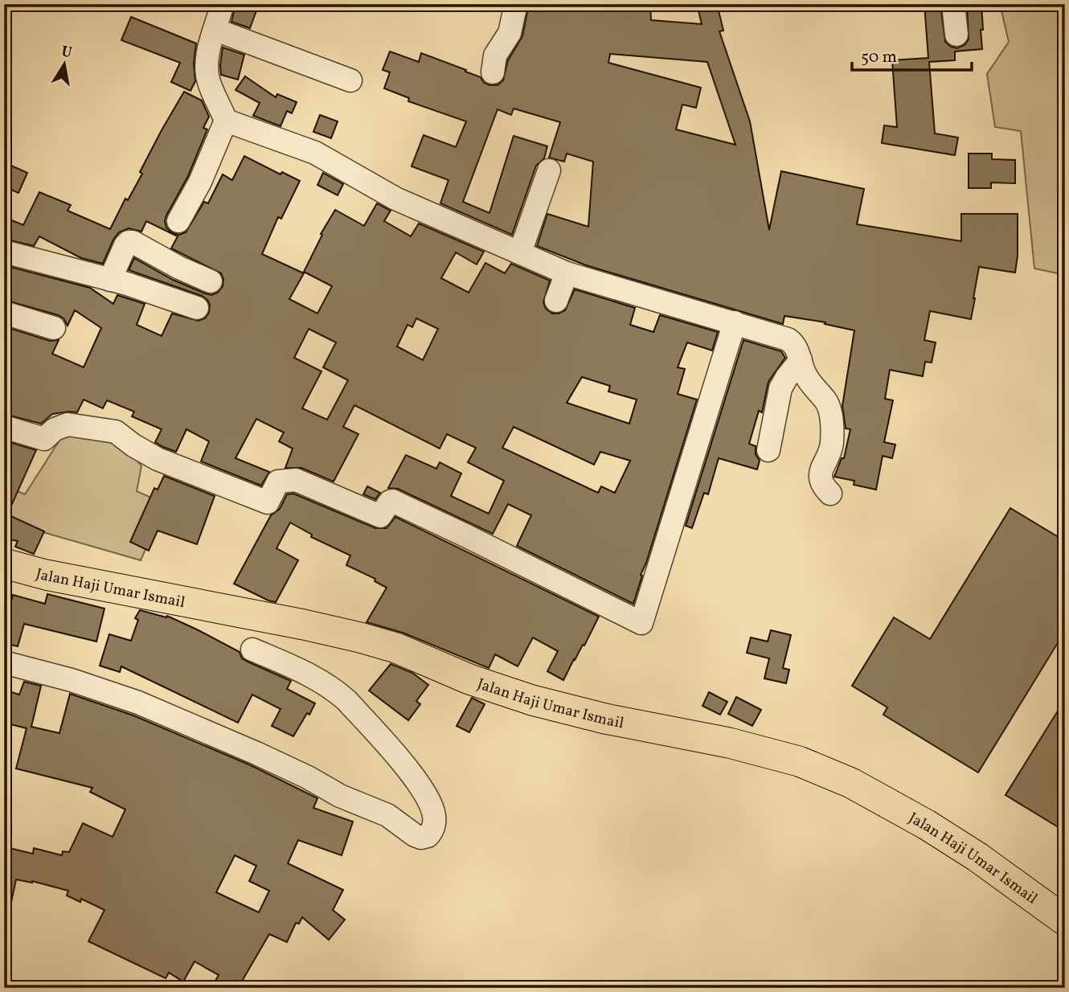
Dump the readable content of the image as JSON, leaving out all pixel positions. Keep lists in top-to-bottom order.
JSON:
{
  "streets": {
    "main road": ["Jalan Haji Umar Ismail"]
  },
  "scale_bar": "50 m",
  "north": "top"
}
